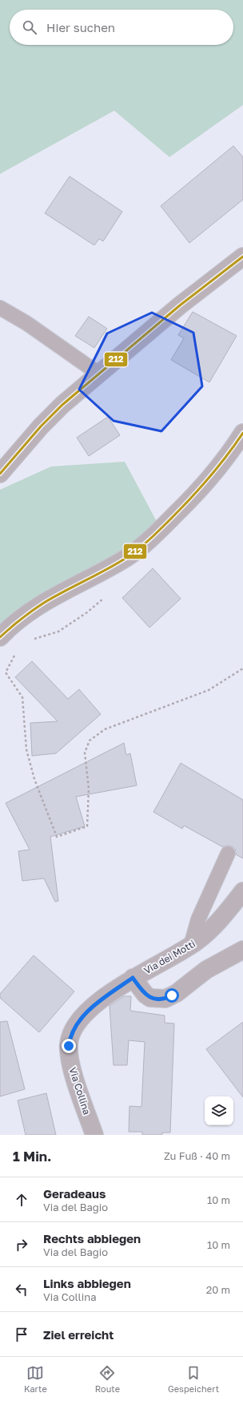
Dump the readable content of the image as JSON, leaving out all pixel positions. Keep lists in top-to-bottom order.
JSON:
{
  "streets": {
    "street": ["Via dei Motti", "Via Collina"]
  },
  "crossings": [
    ["Via dei Motti", "Via Collina"]
  ],
  "lines": ["transit line 212"],
  "page": {
    "search": "Hier suchen",
    "heading": ["1 Min.", "Zu Fuß · 40 m"],
    "list": [
      ["Geradeaus", "Via del Bagio", "10 m"],
      ["Rechts abbiegen", "Via del Bagio", "10 m"],
      ["Links abbiegen", "Via Collina", "20 m"],
      "Ziel erreicht"
    ],
    "nav": ["Karte", "Route", "Gespeichert"]
  }
}
